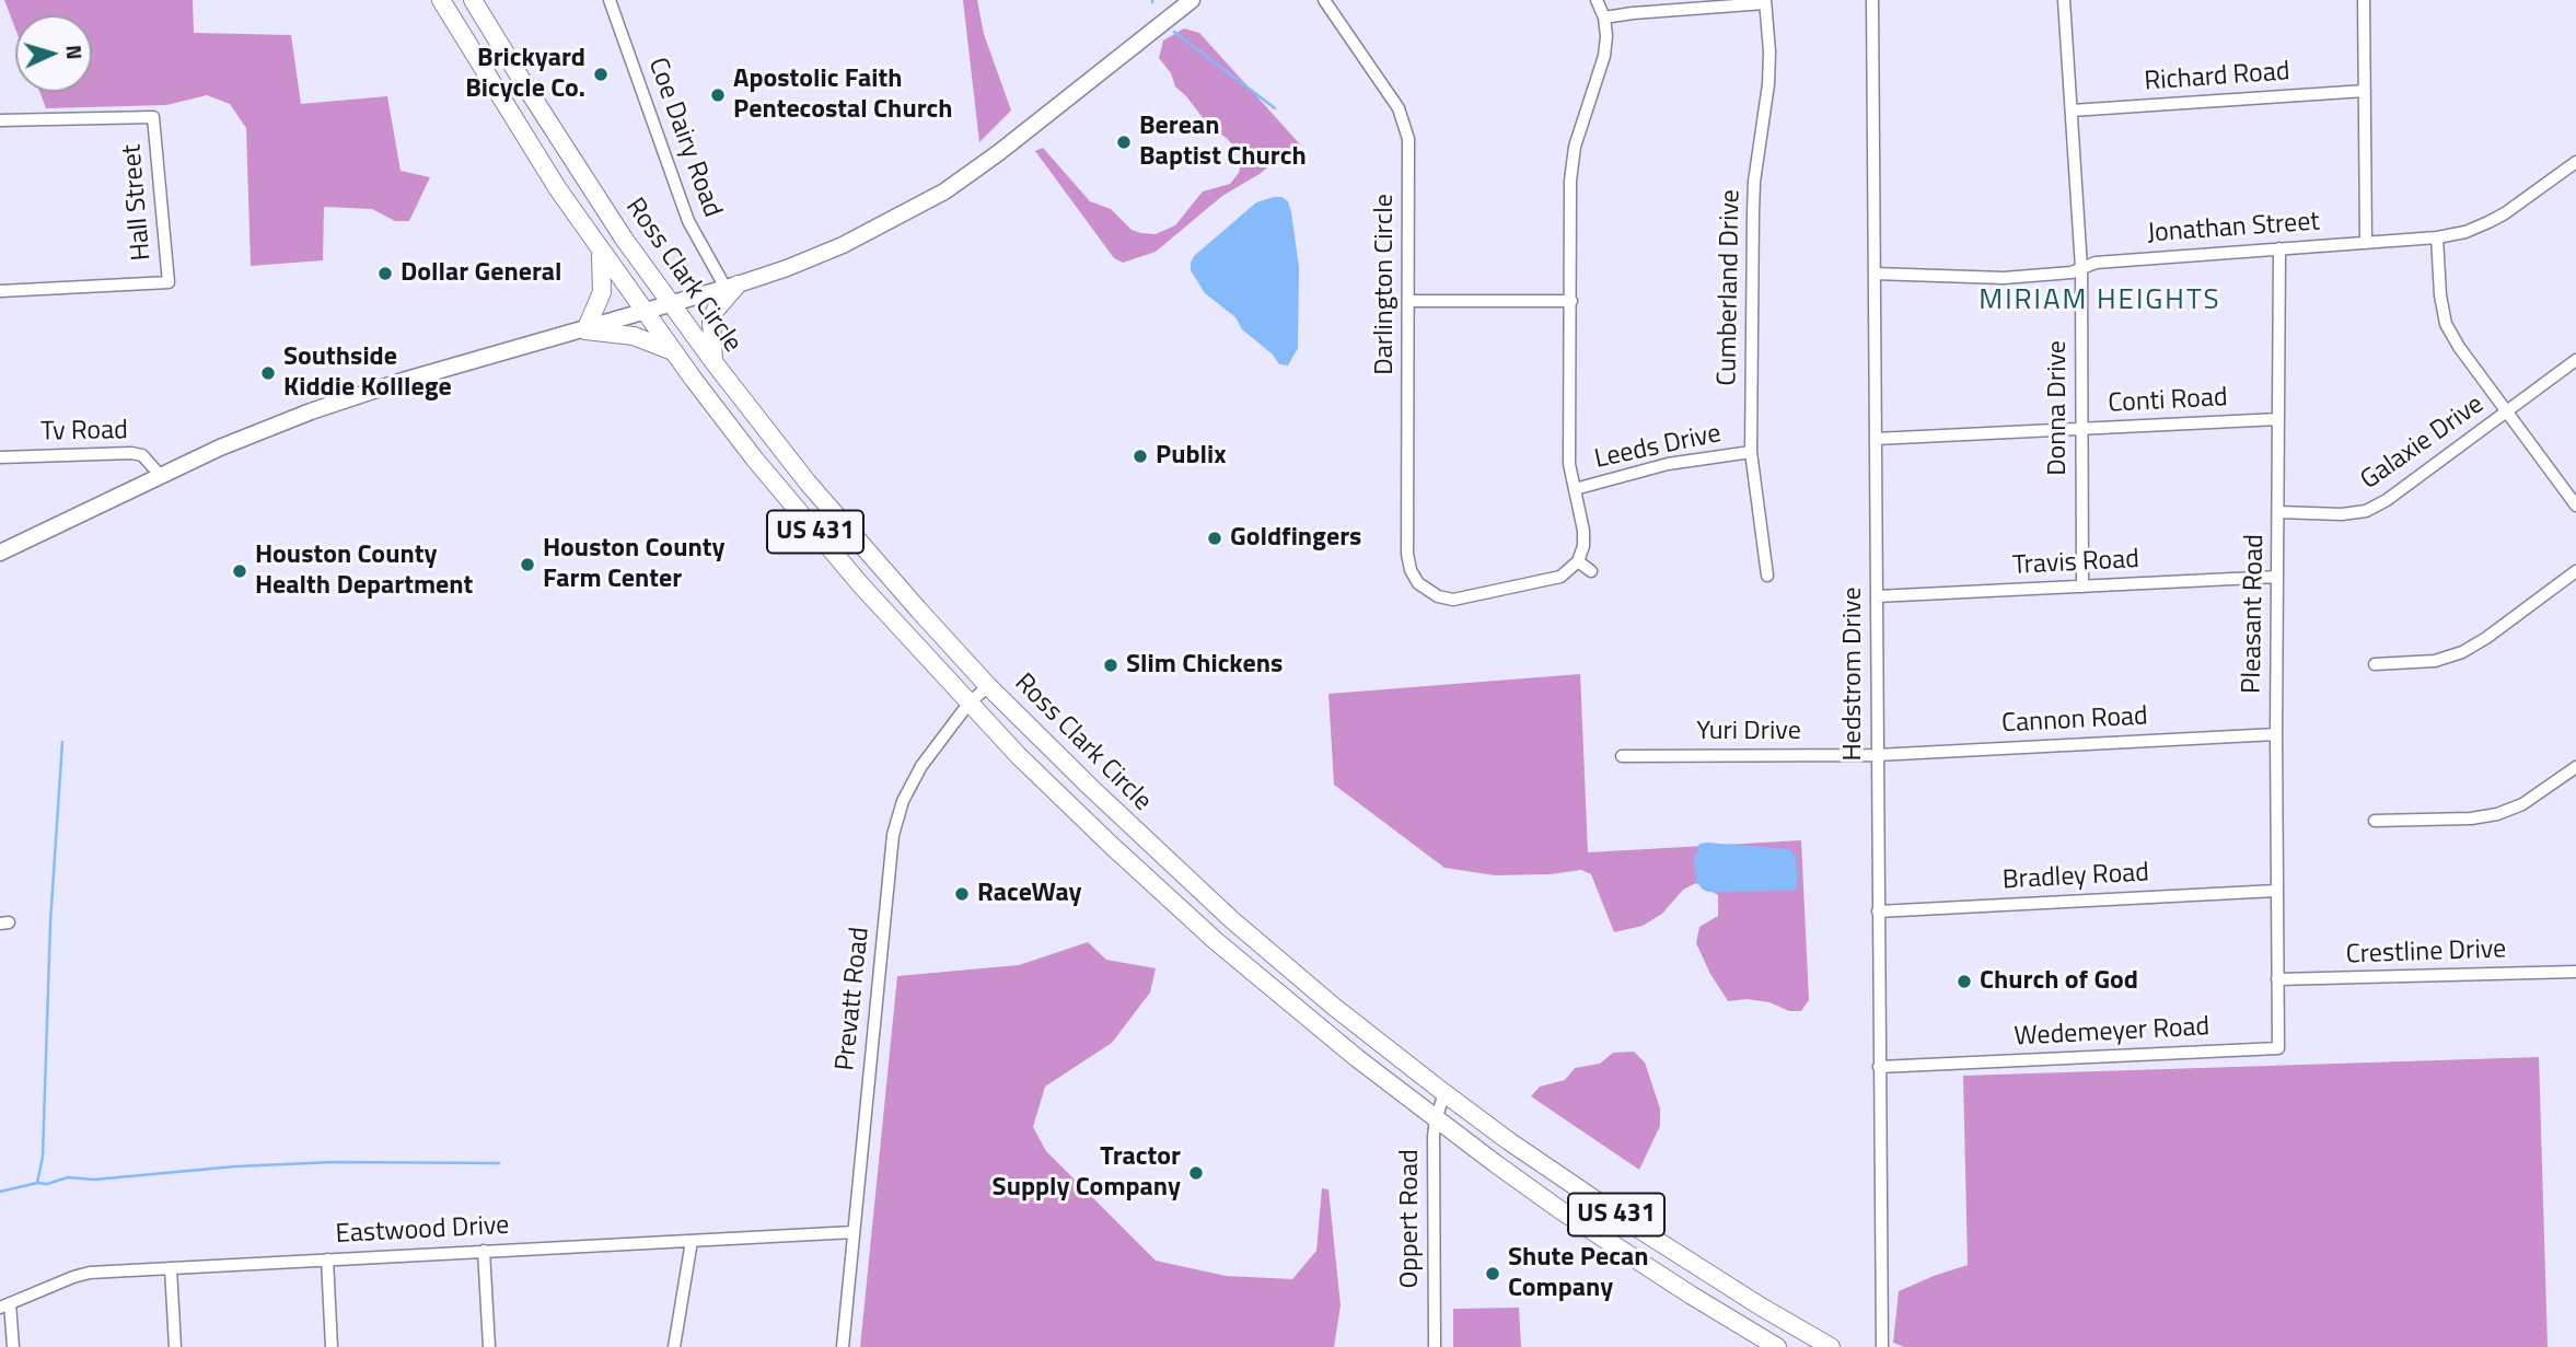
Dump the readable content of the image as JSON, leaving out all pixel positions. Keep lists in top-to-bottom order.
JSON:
{
  "streets": {
    "highway": ["Ross Clark Circle", "US 431"],
    "street": [
      "Richard Road",
      "Coe Dairy Road",
      "Hall Street",
      "Jonathan Street",
      "Darlington Circle",
      "Cumberland Drive",
      "Conti Road",
      "Donna Drive",
      "Tv Road",
      "Galaxie Drive",
      "Leeds Drive",
      "Travis Road",
      "Pleasant Road",
      "Hedstrom Drive",
      "Cannon Road",
      "Yuri Drive",
      "Bradley Road",
      "Crestline Drive",
      "Prevatt Road",
      "Wedemeyer Road",
      "Oppert Road",
      "Eastwood Drive"
    ]
  },
  "crossings": [
    ["Richard Road", "Donna Drive"],
    ["Jonathan Street", "Donna Drive"],
    ["Jonathan Street", "Pleasant Road"],
    ["Jonathan Street", "Hedstrom Drive"],
    ["Ross Clark Circle", "Prevatt Road"],
    ["Ross Clark Circle", "Oppert Road"],
    ["Cumberland Drive", "Leeds Drive"],
    ["Conti Road", "Donna Drive"],
    ["Conti Road", "Pleasant Road"],
    ["Conti Road", "Hedstrom Drive"],
    ["Donna Drive", "Travis Road"],
    ["Galaxie Drive", "Pleasant Road"],
    ["Travis Road", "Pleasant Road"],
    ["Travis Road", "Hedstrom Drive"],
    ["Pleasant Road", "Cannon Road"],
    ["Pleasant Road", "Bradley Road"],
    ["Pleasant Road", "Crestline Drive"],
    ["Pleasant Road", "Wedemeyer Road"],
    ["Hedstrom Drive", "Cannon Road"],
    ["Hedstrom Drive", "Yuri Drive"],
    ["Hedstrom Drive", "Bradley Road"],
    ["Hedstrom Drive", "Wedemeyer Road"],
    ["Cannon Road", "Yuri Drive"],
    ["Crestline Drive", "Wedemeyer Road"],
    ["Prevatt Road", "Eastwood Drive"]
  ],
  "districts": ["MIRIAM HEIGHTS"],
  "places": [
    "Brickyard Bicycle Co.",
    "Apostolic Faith Pentecostal Church",
    "Berean Baptist Church",
    "Dollar General",
    "Southside Kiddie Kolllege",
    "Publix",
    "Goldfingers",
    "Houston County Farm Center",
    "Houston County Health Department",
    "Slim Chickens",
    "RaceWay",
    "Church of God",
    "Tractor Supply Company",
    "Shute Pecan Company"
  ],
  "north": "right"
}
